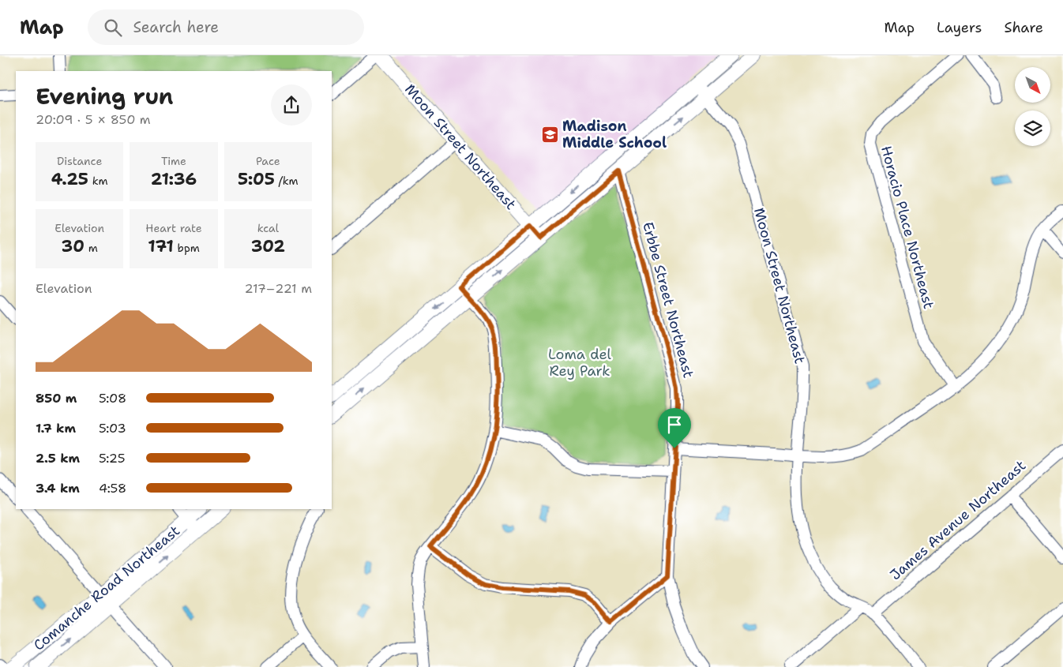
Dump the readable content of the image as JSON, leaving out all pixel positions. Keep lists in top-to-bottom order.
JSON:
{
  "streets": {
    "street": [
      "Moon Street Northeast",
      "Horacio Place Northeast",
      "Erbbe Street Northeast",
      "James Avenue Northeast",
      "Comanche Road Northeast"
    ]
  },
  "crossings": [
    ["Moon Street Northeast", "James Avenue Northeast"]
  ],
  "parks": ["Loma del Rey Park"],
  "places": {
    "school or university": ["Madison Middle School"]
  },
  "north": "bottom right",
  "page": {
    "header": "Map",
    "search": "Search here",
    "nav": ["Map", "Layers", "Share"],
    "heading": ["Evening run", "20:09 · 5 × 850 m"],
    "stats": [
      ["Distance", "4.25 km"],
      ["Time", "21:36"],
      ["Pace", "5:05 /km"],
      ["Elevation", "30 m"],
      ["Heart rate", "171 bpm"],
      ["kcal", "302"]
    ],
    "chart": ["Elevation", "217–221 m"],
    "list": [
      {
        "name": "850 m",
        "note": "5:08"
      },
      {
        "name": "1.7 km",
        "note": "5:03"
      },
      {
        "name": "2.5 km",
        "note": "5:25"
      },
      {
        "name": "3.4 km",
        "note": "4:58"
      }
    ]
  }
}
